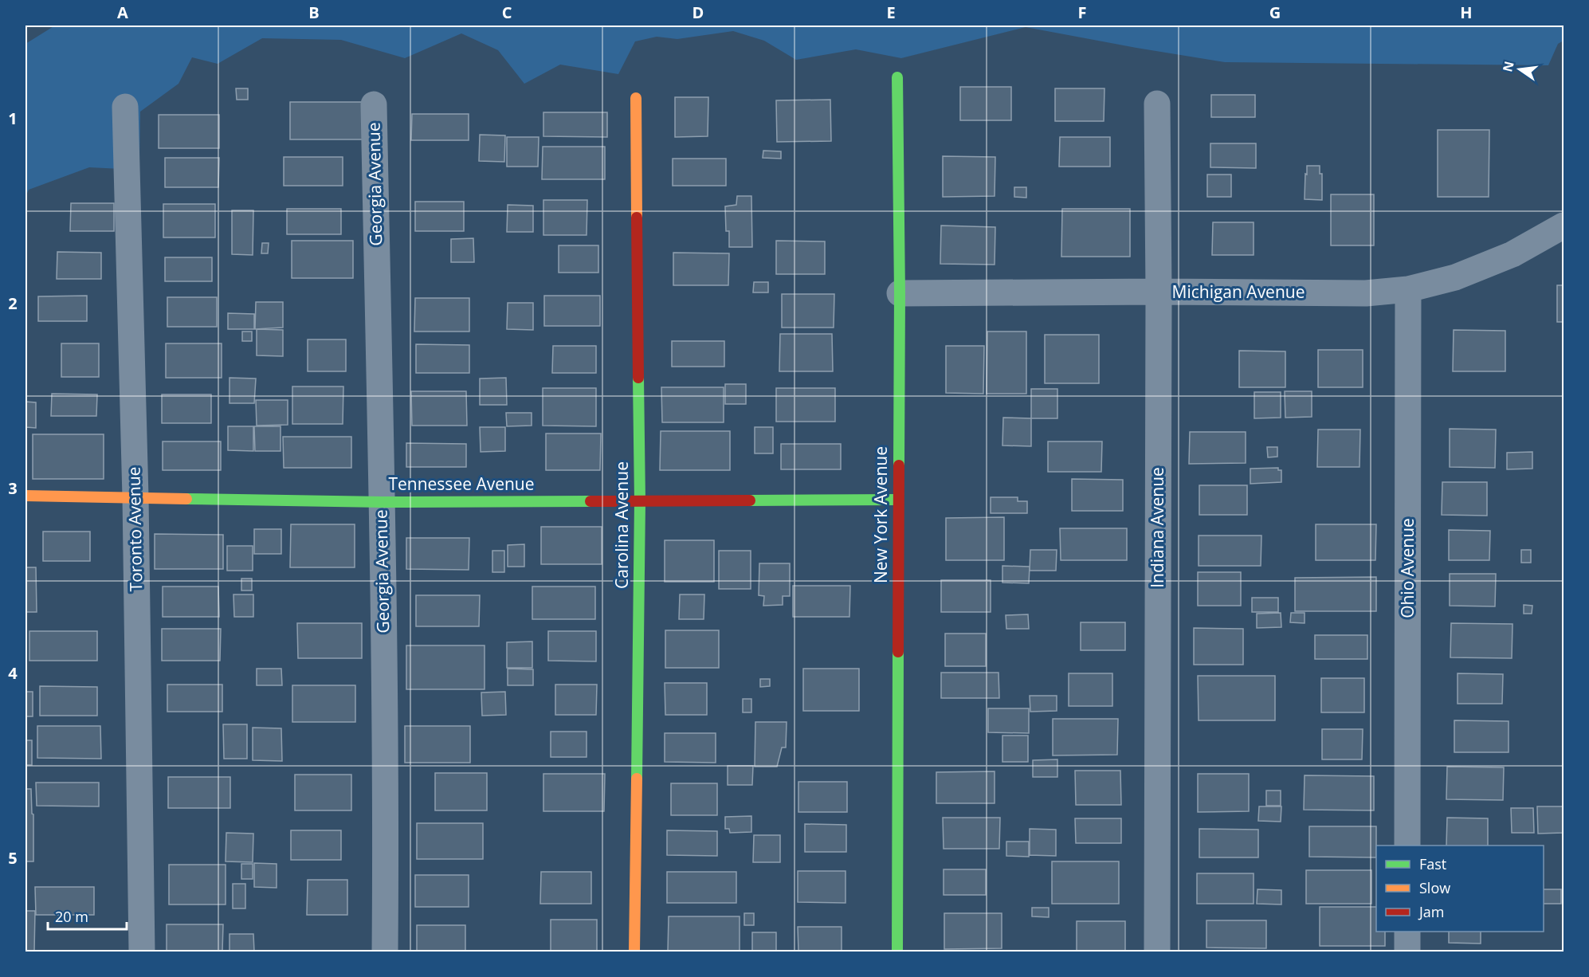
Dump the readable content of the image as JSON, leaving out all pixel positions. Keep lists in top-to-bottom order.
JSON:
{
  "streets": {
    "street": [
      "Georgia Avenue",
      "Michigan Avenue",
      "Tennessee Avenue",
      "New York Avenue",
      "Carolina Avenue",
      "Indiana Avenue",
      "Toronto Avenue",
      "Ohio Avenue"
    ]
  },
  "crossings": [
    ["Georgia Avenue", "Tennessee Avenue"],
    ["Michigan Avenue", "New York Avenue"],
    ["Michigan Avenue", "Indiana Avenue"],
    ["Michigan Avenue", "Ohio Avenue"],
    ["Tennessee Avenue", "New York Avenue"],
    ["Tennessee Avenue", "Carolina Avenue"],
    ["Tennessee Avenue", "Toronto Avenue"]
  ],
  "legend": ["Fast", "Slow", "Jam"],
  "scale_bar": "20 m",
  "north": "left",
  "grid": {
    "columns": [
      "A",
      "B",
      "C",
      "D",
      "E",
      "F",
      "G",
      "H"
    ],
    "rows": [
      "1",
      "2",
      "3",
      "4",
      "5"
    ]
  }
}
